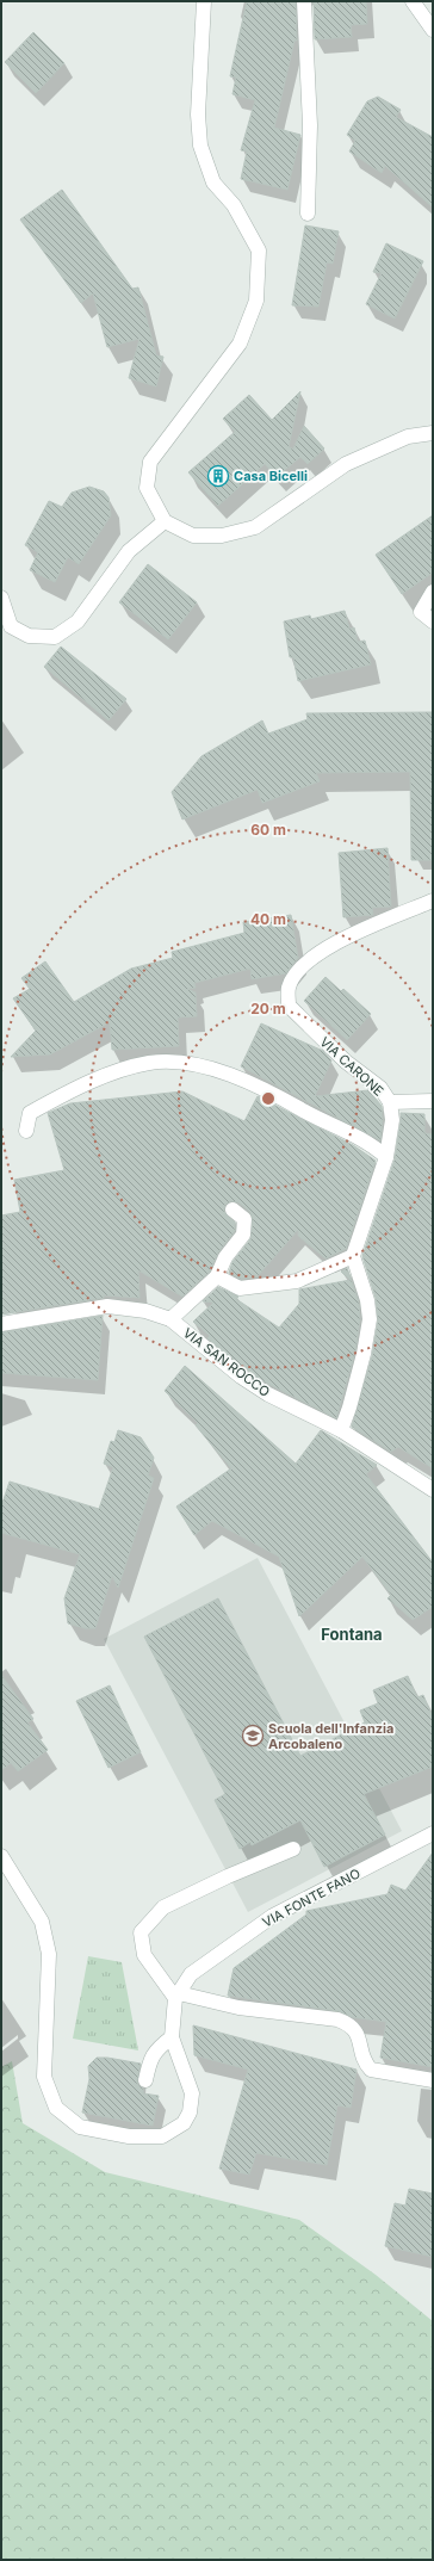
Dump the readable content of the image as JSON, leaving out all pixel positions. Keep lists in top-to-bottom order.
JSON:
{
  "streets": {
    "street": ["VIA CARONE", "VIA SAN ROCCO", "VIA FONTE FANO"]
  },
  "districts": ["Fontana"],
  "places": {
    "building": ["Casa Bicelli"],
    "school or university": ["Scuola dell'Infanzia Arcobaleno"]
  },
  "rings": ["60 m", "40 m", "20 m"]
}
